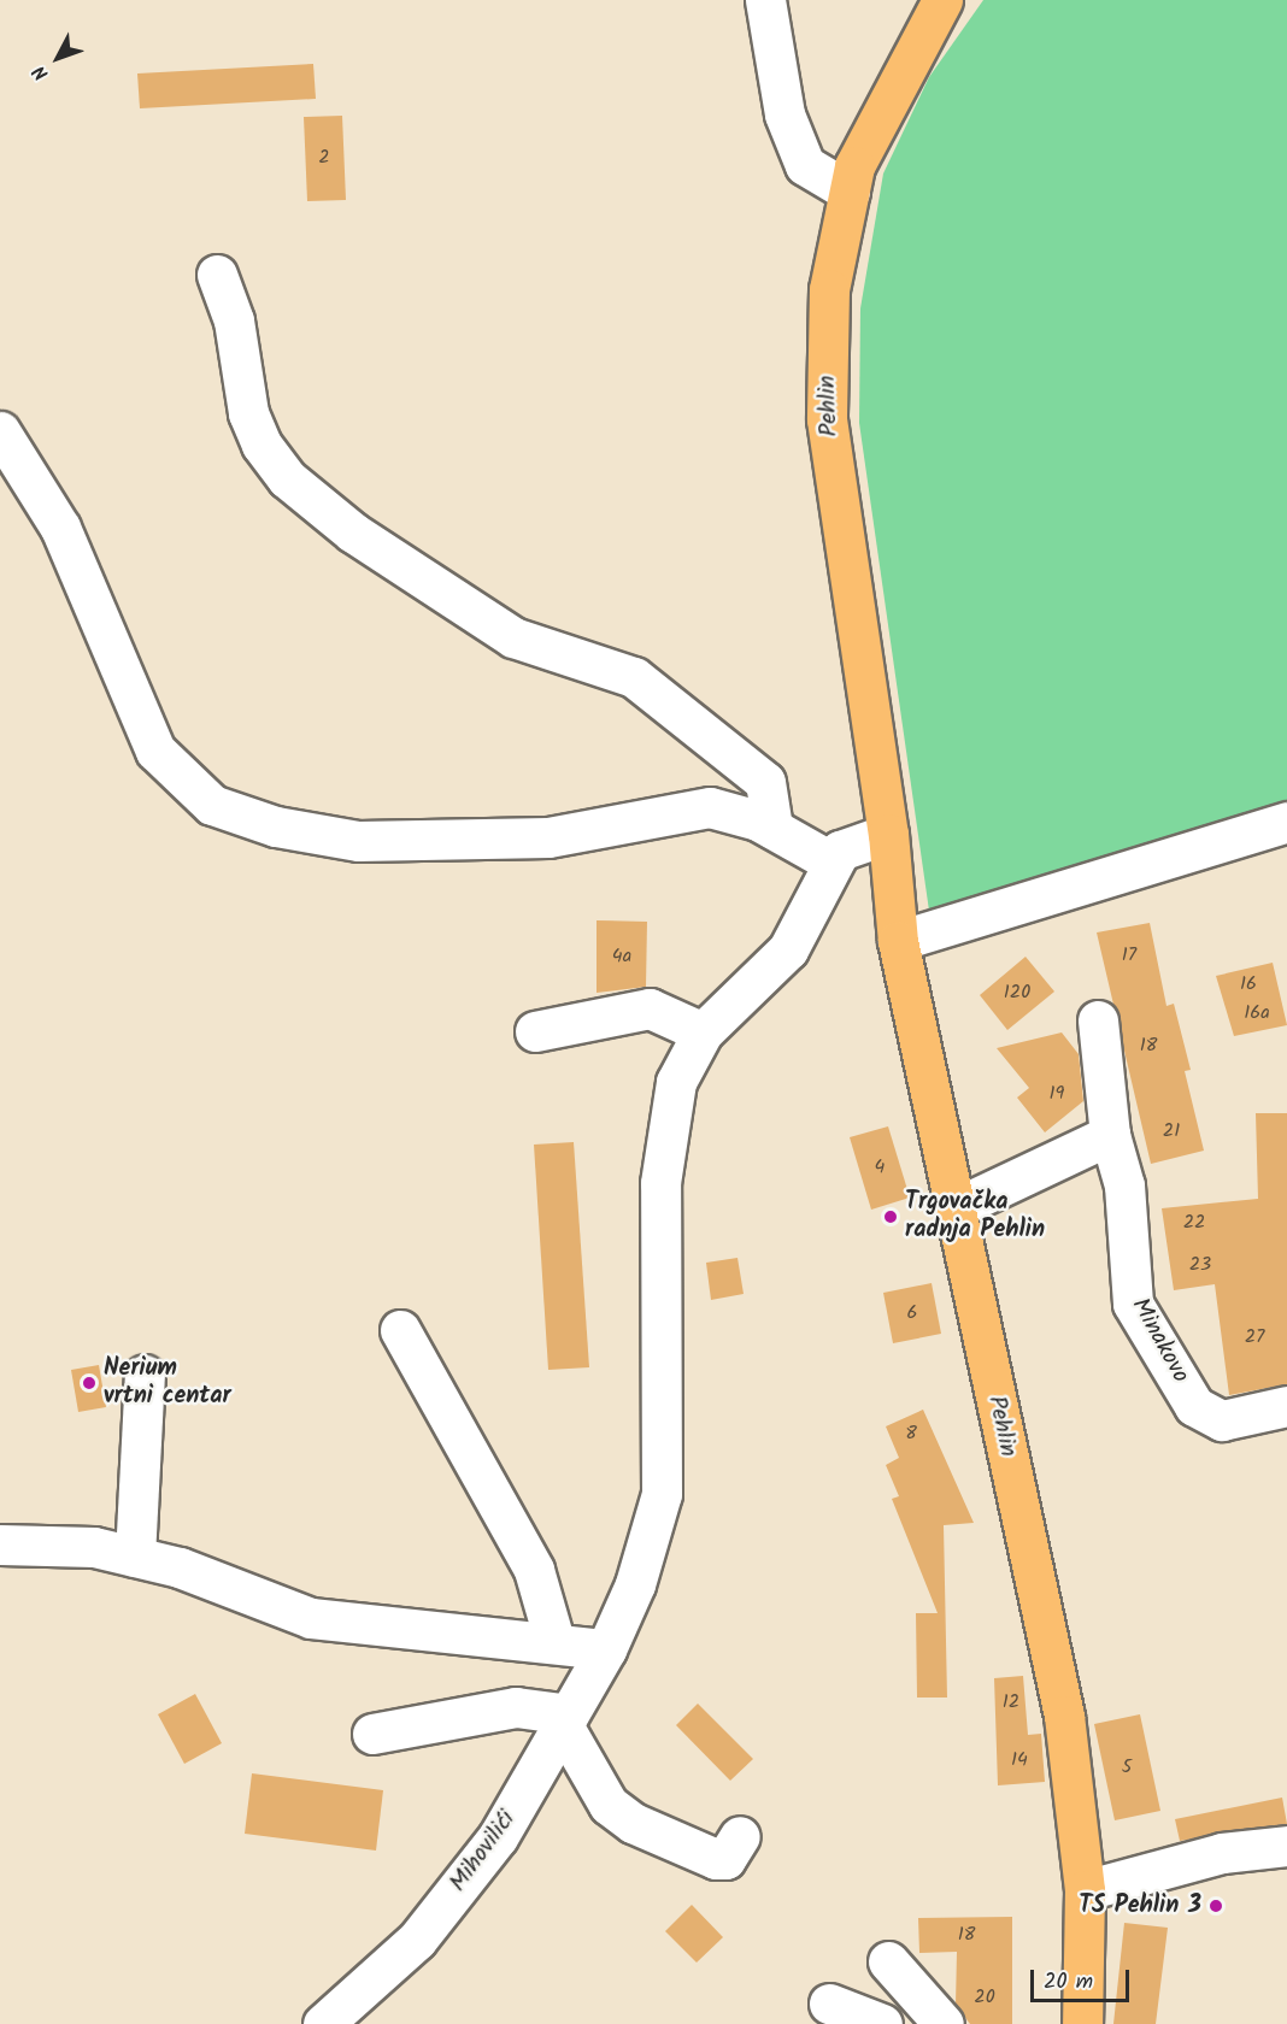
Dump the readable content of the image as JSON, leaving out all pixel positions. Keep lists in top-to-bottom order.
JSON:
{
  "streets": {
    "main road": ["Pehlin"],
    "street": ["Minakovo", "Mihovilići"]
  },
  "places": ["Trgovačka radnja Pehlin", "Nerium vrtni centar", "TS Pehlin 3"],
  "house_numbers": [
    "2",
    "17",
    "4a",
    "16",
    "120",
    "16a",
    "18",
    "19",
    "21",
    "4",
    "22",
    "23",
    "6",
    "27",
    "8",
    "12",
    "14",
    "5",
    "18",
    "20"
  ],
  "scale_bar": "20 m",
  "north": "bottom left"
}
